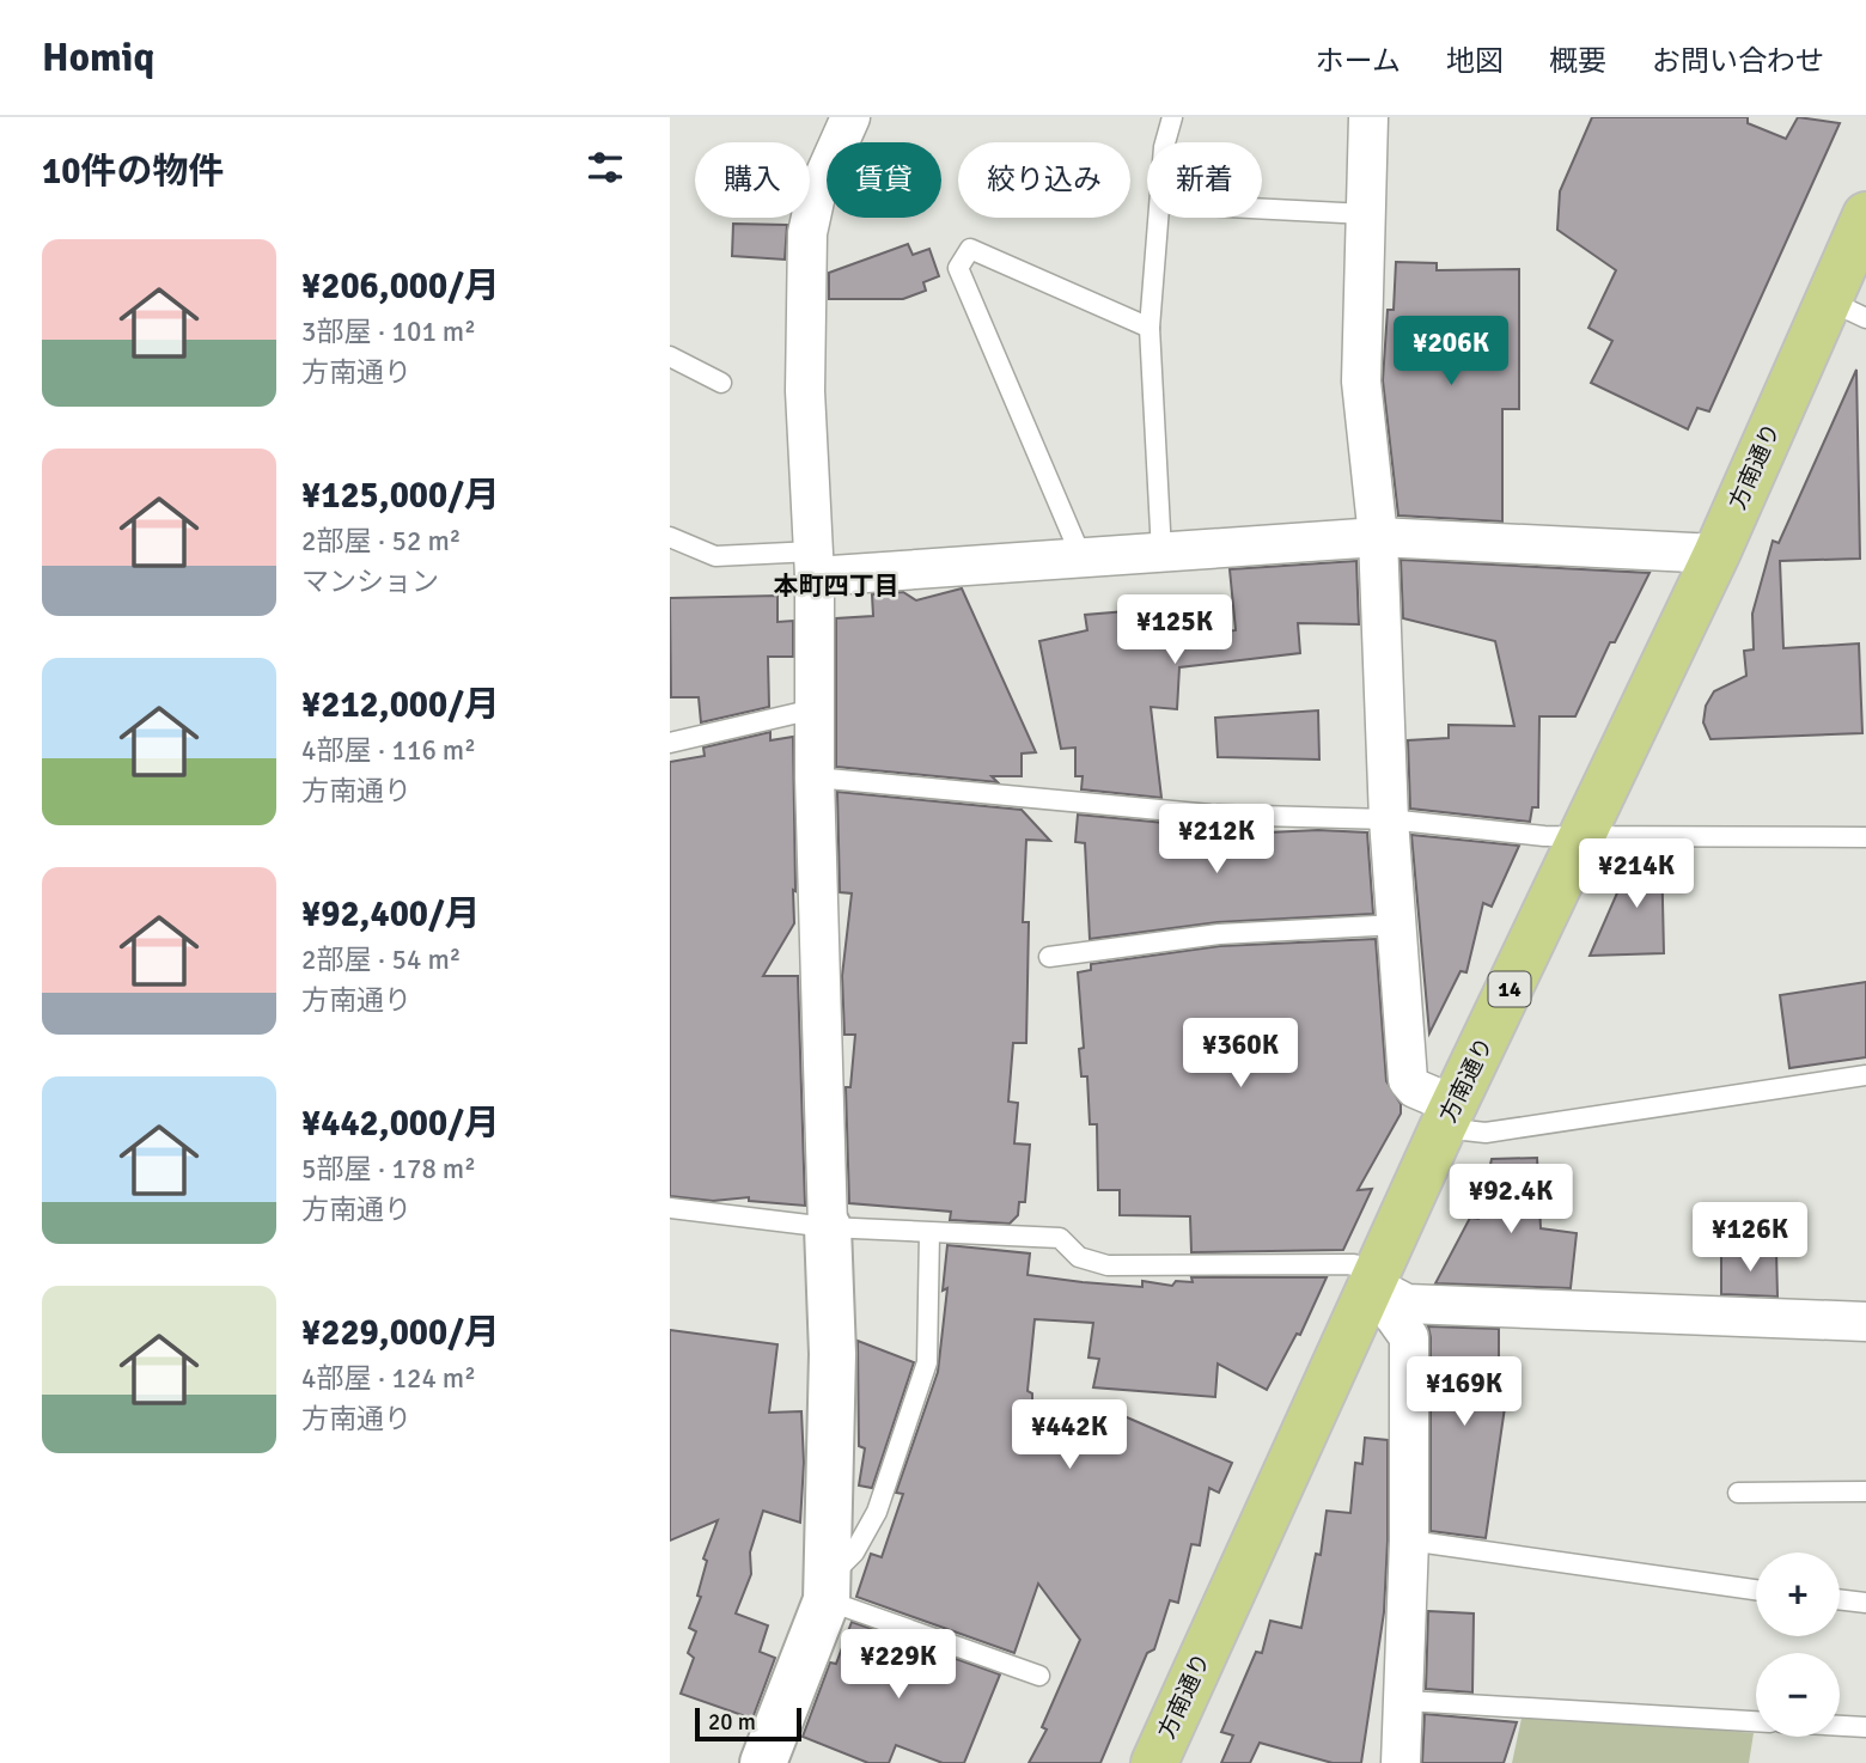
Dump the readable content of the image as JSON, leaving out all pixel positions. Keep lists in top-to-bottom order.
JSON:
{
  "streets": {
    "main road": ["方南通り", "14"]
  },
  "districts": ["本町四丁目"],
  "scale_bar": "20 m",
  "page": {
    "header": "Homiq",
    "nav": [
      "ホーム",
      "地図",
      "概要",
      "お問い合わせ"
    ],
    "heading": "10件の物件",
    "chip": [
      "購入",
      "賃貸",
      "絞り込み",
      "新着"
    ],
    "list": [
      {
        "name": "¥206,000/月",
        "note": "3部屋 · 101 m² · 方南通り"
      },
      {
        "name": "¥125,000/月",
        "note": "2部屋 · 52 m² · マンション"
      },
      {
        "name": "¥212,000/月",
        "note": "4部屋 · 116 m² · 方南通り"
      },
      {
        "name": "¥92,400/月",
        "note": "2部屋 · 54 m² · 方南通り"
      },
      {
        "name": "¥442,000/月",
        "note": "5部屋 · 178 m² · 方南通り"
      },
      {
        "name": "¥229,000/月",
        "note": "4部屋 · 124 m² · 方南通り"
      }
    ],
    "price": [
      "¥206K",
      "¥125K",
      "¥212K",
      "¥214K",
      "¥360K",
      "¥92.4K",
      "¥126K",
      "¥169K",
      "¥442K",
      "¥229K"
    ],
    "map_buttons": ["+", "−"],
    "scale": "20 m"
  }
}
